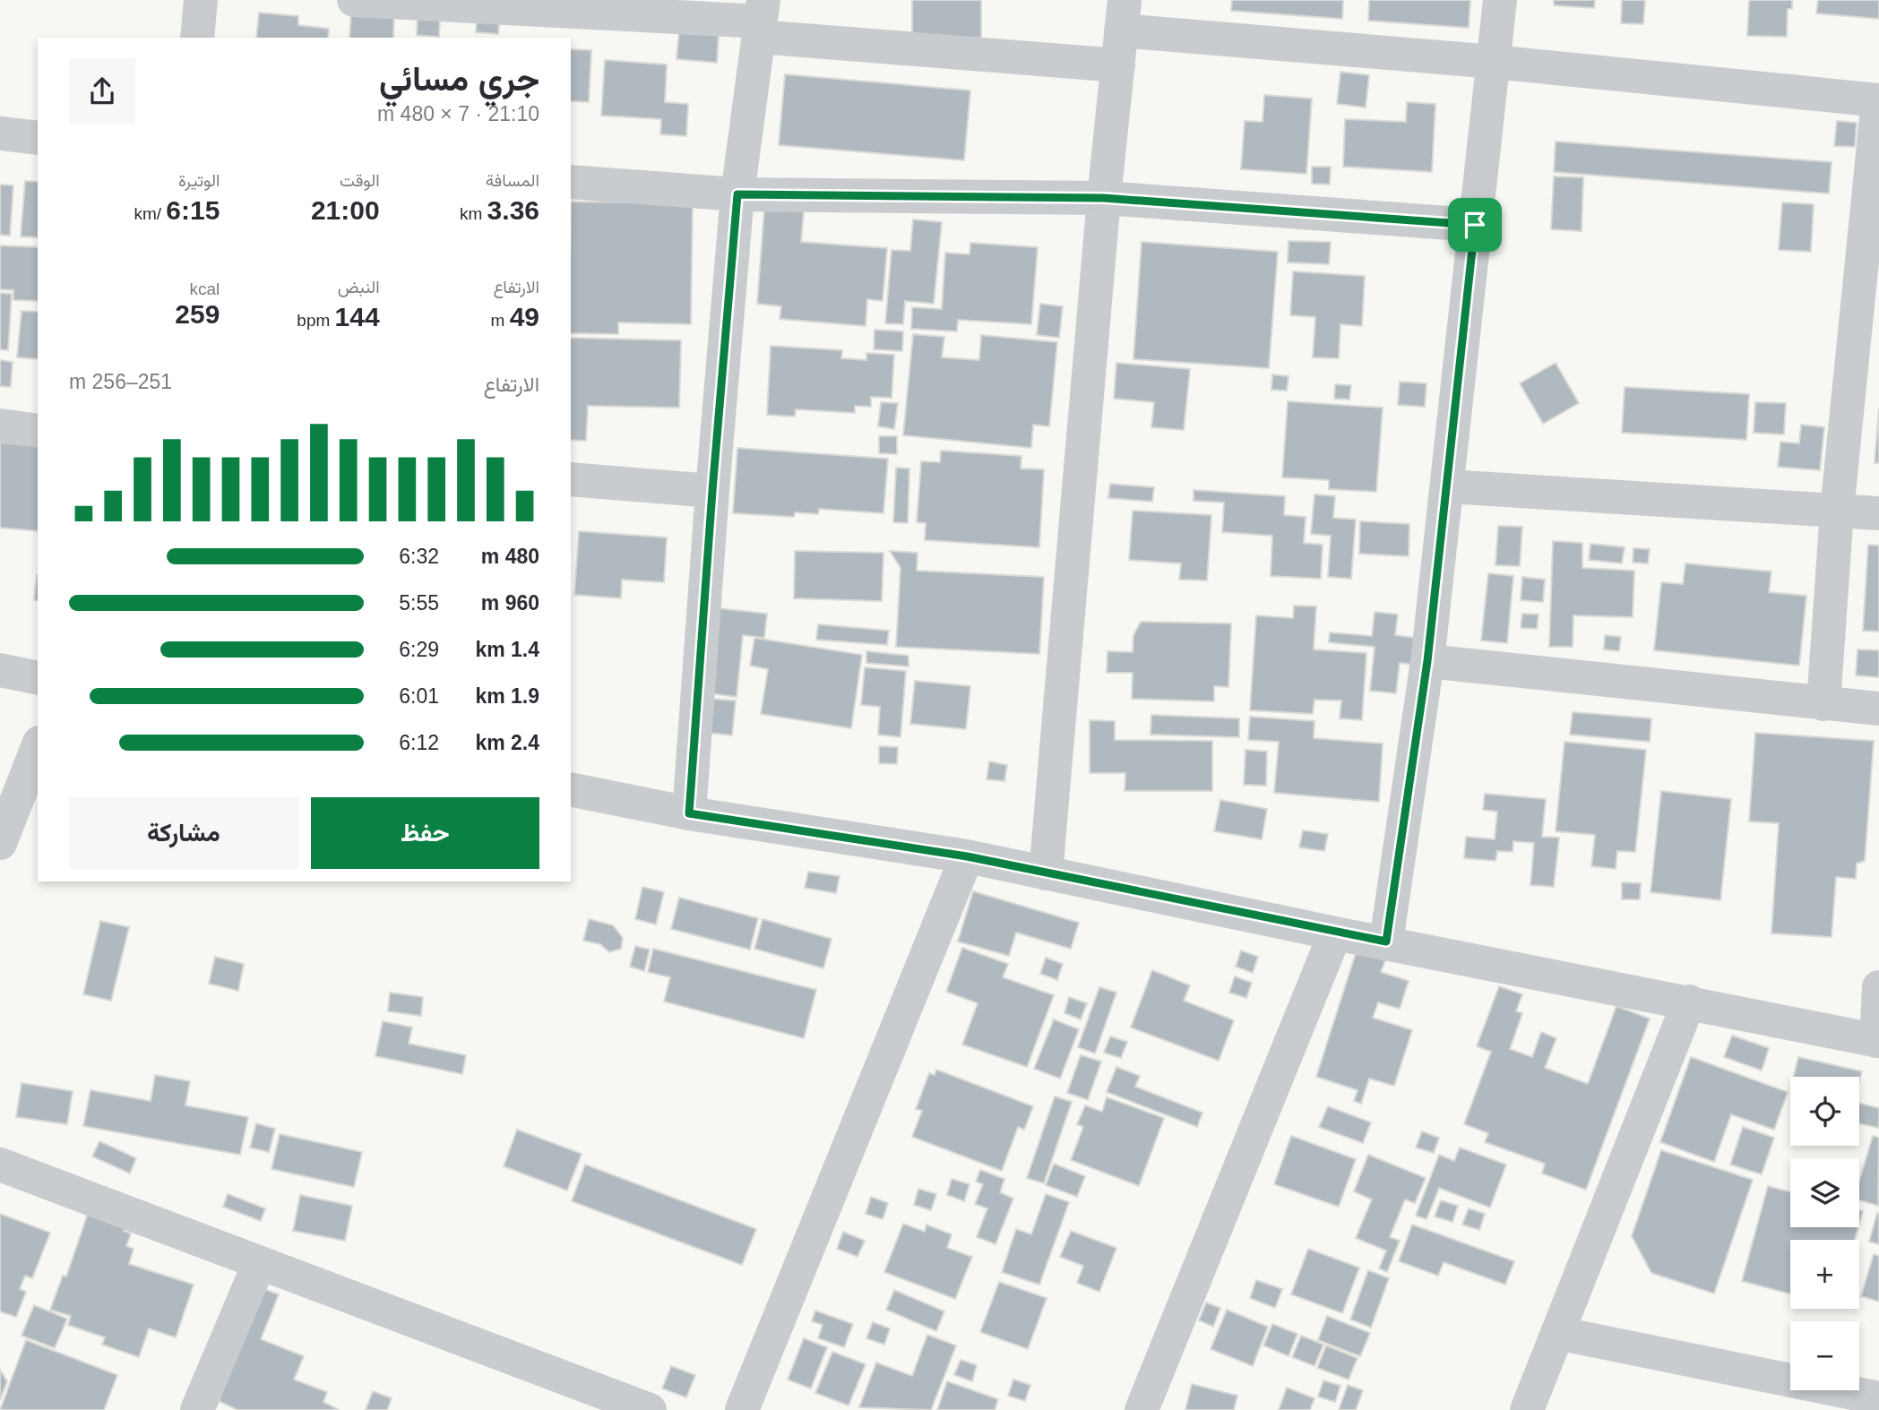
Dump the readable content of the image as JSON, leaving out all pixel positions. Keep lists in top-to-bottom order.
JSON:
{
  "page": {
    "heading": ["جري مسائي", "21:10 · 7 × 480 m"],
    "stats": [
      ["المسافة", "3.36 km"],
      ["الوقت", "21:00"],
      ["الوتيرة", "6:15 /km"],
      ["الارتفاع", "49 m"],
      ["النبض", "144 bpm"],
      ["kcal", "259"]
    ],
    "chart": ["الارتفاع", "251–256 m"],
    "list": [
      {
        "name": "480 m",
        "note": "6:32"
      },
      {
        "name": "960 m",
        "note": "5:55"
      },
      {
        "name": "1.4 km",
        "note": "6:29"
      },
      {
        "name": "1.9 km",
        "note": "6:01"
      },
      {
        "name": "2.4 km",
        "note": "6:12"
      }
    ],
    "buttons": ["حفظ", "مشاركة"],
    "map_buttons": ["+", "−"]
  }
}
